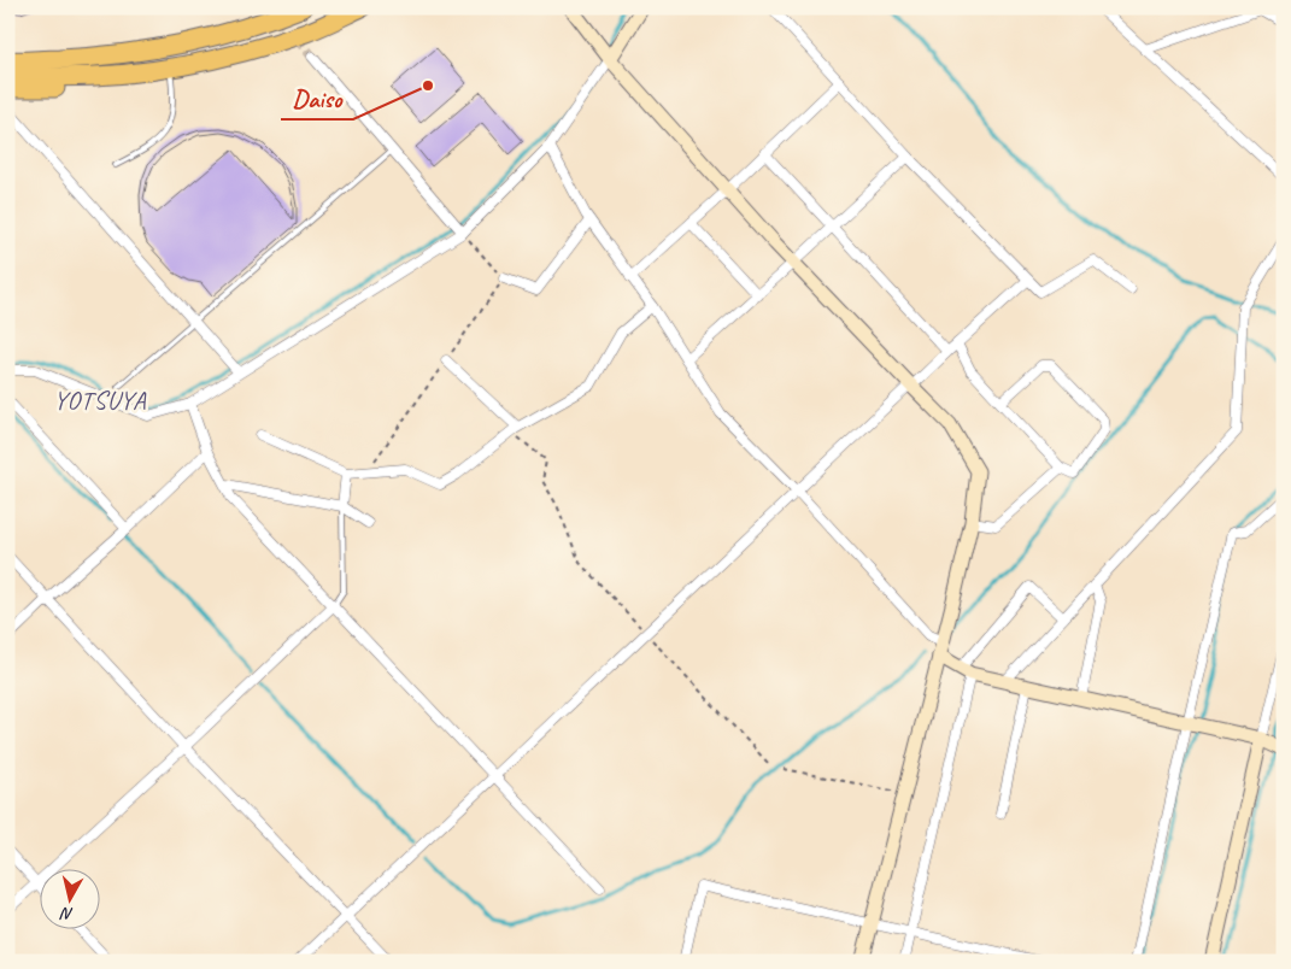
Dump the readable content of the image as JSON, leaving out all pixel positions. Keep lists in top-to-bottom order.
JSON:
{
  "districts": ["YOTSUYA"],
  "places": ["Daiso"],
  "north": "bottom"
}
